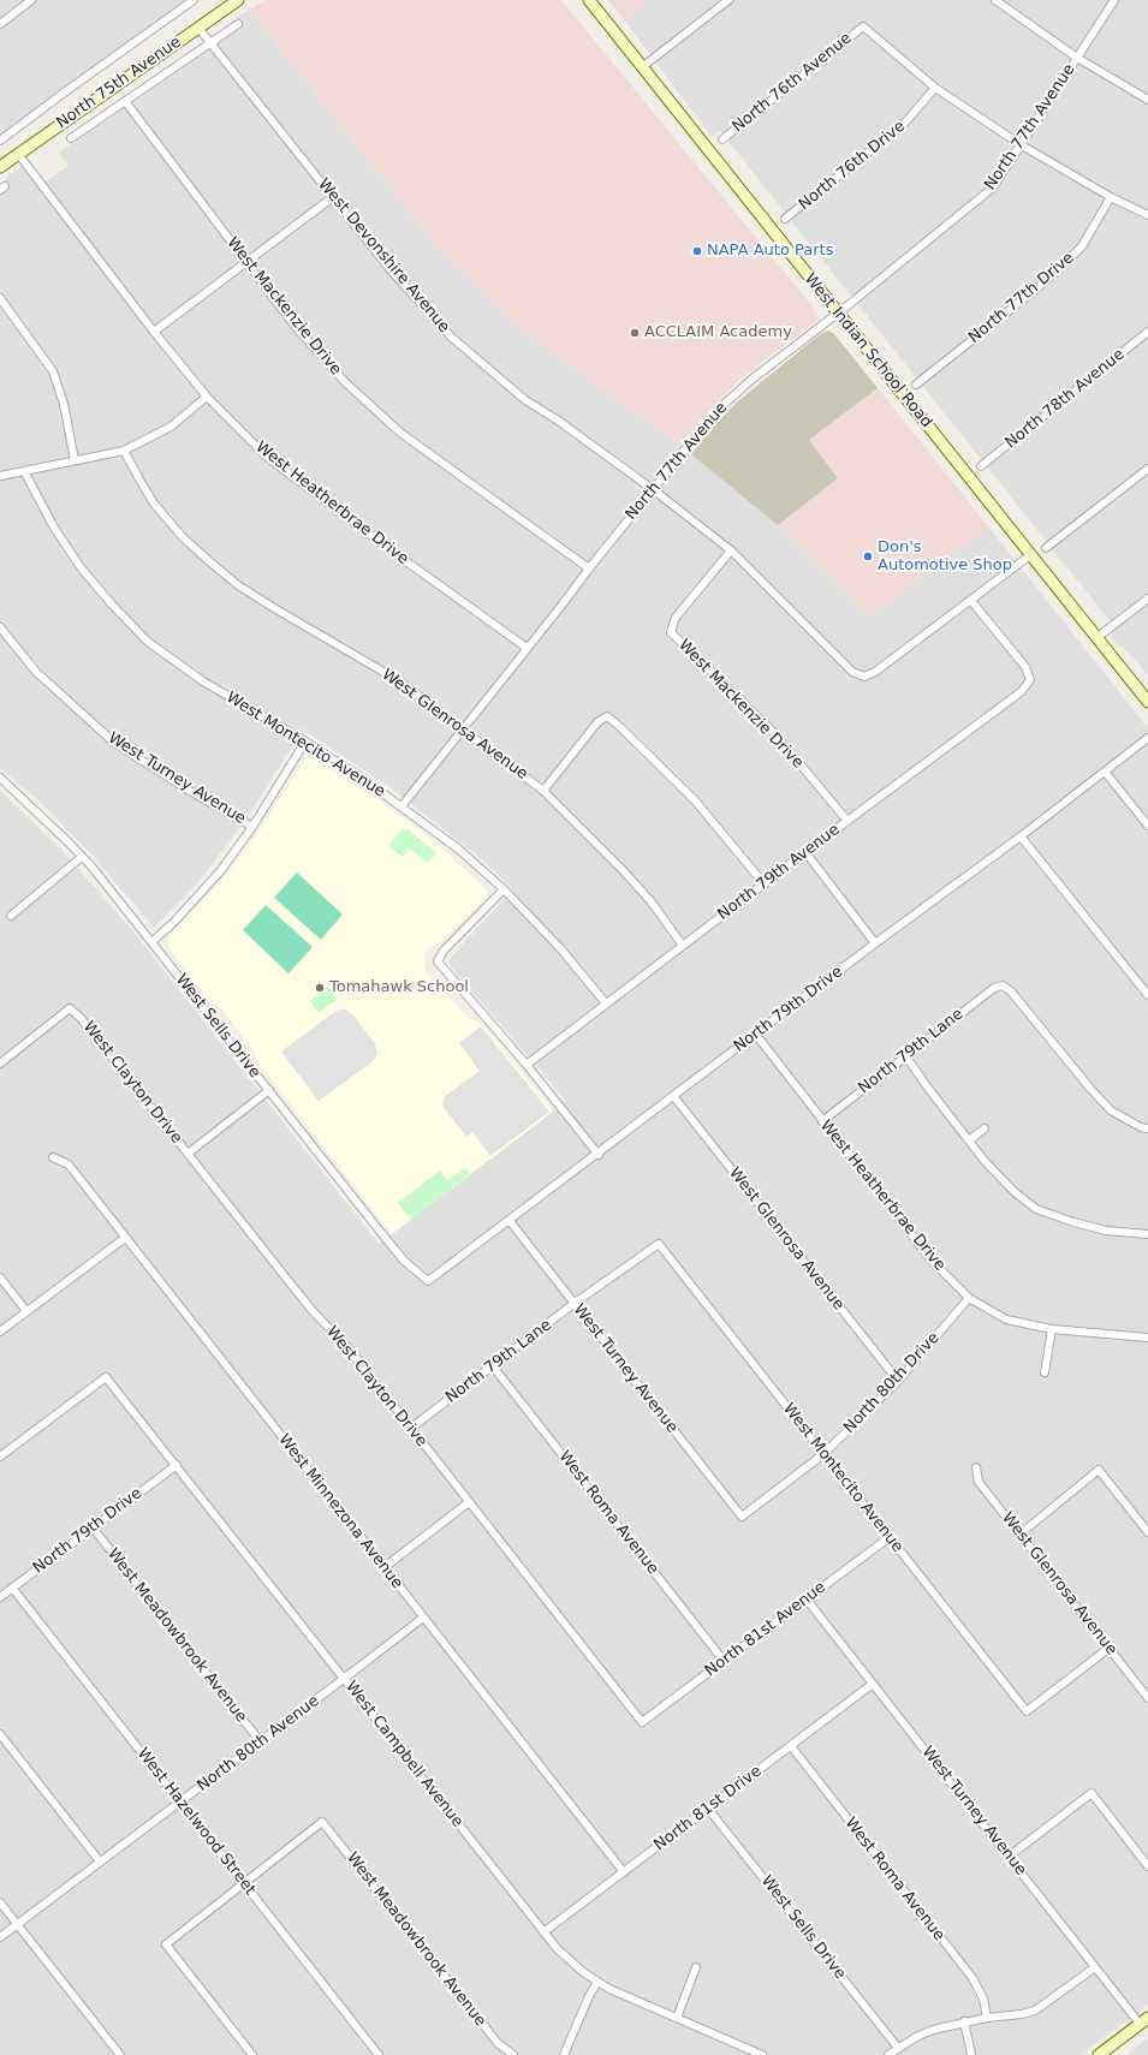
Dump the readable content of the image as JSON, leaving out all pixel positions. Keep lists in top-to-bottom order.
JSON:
{
  "streets": {
    "main road": ["North 75th Avenue", "West Indian School Road"],
    "street": [
      "North 76th Avenue",
      "North 77th Avenue",
      "North 76th Drive",
      "West Devonshire Avenue",
      "North 77th Drive",
      "West Mackenzie Drive",
      "North 78th Avenue",
      "West Heatherbrae Drive",
      "West Glenrosa Avenue",
      "West Montecito Avenue",
      "West Turney Avenue",
      "North 79th Avenue",
      "North 79th Drive",
      "West Sells Drive",
      "North 79th Lane",
      "West Clayton Drive",
      "North 80th Drive",
      "West Minnezona Avenue",
      "West Roma Avenue",
      "North 81st Avenue",
      "West Meadowbrook Avenue",
      "North 80th Avenue",
      "West Campbell Avenue",
      "North 81st Drive",
      "West Hazelwood Street"
    ]
  },
  "crossings": [
    ["North 75th Avenue", "West Devonshire Avenue"],
    ["North 75th Avenue", "West Mackenzie Drive"],
    ["North 75th Avenue", "West Heatherbrae Drive"],
    ["North 76th Avenue", "North 76th Drive"],
    ["North 77th Avenue", "West Devonshire Avenue"],
    ["North 77th Avenue", "West Mackenzie Drive"],
    ["North 77th Avenue", "West Indian School Road"],
    ["North 77th Avenue", "West Heatherbrae Drive"],
    ["North 77th Avenue", "West Glenrosa Avenue"],
    ["North 77th Avenue", "West Montecito Avenue"],
    ["West Devonshire Avenue", "West Mackenzie Drive"],
    ["West Devonshire Avenue", "North 79th Avenue"],
    ["West Mackenzie Drive", "North 79th Avenue"],
    ["West Heatherbrae Drive", "North 79th Drive"],
    ["West Heatherbrae Drive", "North 79th Lane"],
    ["West Heatherbrae Drive", "North 80th Drive"],
    ["West Glenrosa Avenue", "West Montecito Avenue"],
    ["West Glenrosa Avenue", "North 79th Avenue"],
    ["West Glenrosa Avenue", "North 79th Drive"],
    ["West Glenrosa Avenue", "North 80th Drive"],
    ["West Montecito Avenue", "North 79th Avenue"],
    ["West Montecito Avenue", "North 79th Lane"],
    ["West Montecito Avenue", "North 80th Drive"],
    ["West Montecito Avenue", "North 81st Avenue"],
    ["West Turney Avenue", "North 79th Drive"],
    ["West Turney Avenue", "North 79th Lane"],
    ["West Turney Avenue", "North 80th Drive"],
    ["West Turney Avenue", "North 81st Avenue"],
    ["West Turney Avenue", "North 81st Drive"],
    ["North 79th Drive", "West Sells Drive"],
    ["North 79th Drive", "West Meadowbrook Avenue"],
    ["North 79th Drive", "West Campbell Avenue"],
    ["North 79th Drive", "West Hazelwood Street"],
    ["West Sells Drive", "North 81st Drive"],
    ["North 79th Lane", "West Clayton Drive"],
    ["North 79th Lane", "West Roma Avenue"],
    ["West Clayton Drive", "North 81st Avenue"],
    ["West Minnezona Avenue", "North 80th Avenue"],
    ["West Minnezona Avenue", "North 81st Drive"],
    ["West Roma Avenue", "North 81st Avenue"],
    ["West Roma Avenue", "North 81st Drive"],
    ["West Meadowbrook Avenue", "North 80th Avenue"],
    ["West Meadowbrook Avenue", "West Hazelwood Street"],
    ["North 80th Avenue", "West Campbell Avenue"],
    ["North 80th Avenue", "West Hazelwood Street"],
    ["West Campbell Avenue", "North 81st Drive"]
  ],
  "places": [
    "NAPA Auto Parts",
    "ACCLAIM Academy",
    "Don's Automotive Shop",
    "Tomahawk School"
  ]
}
